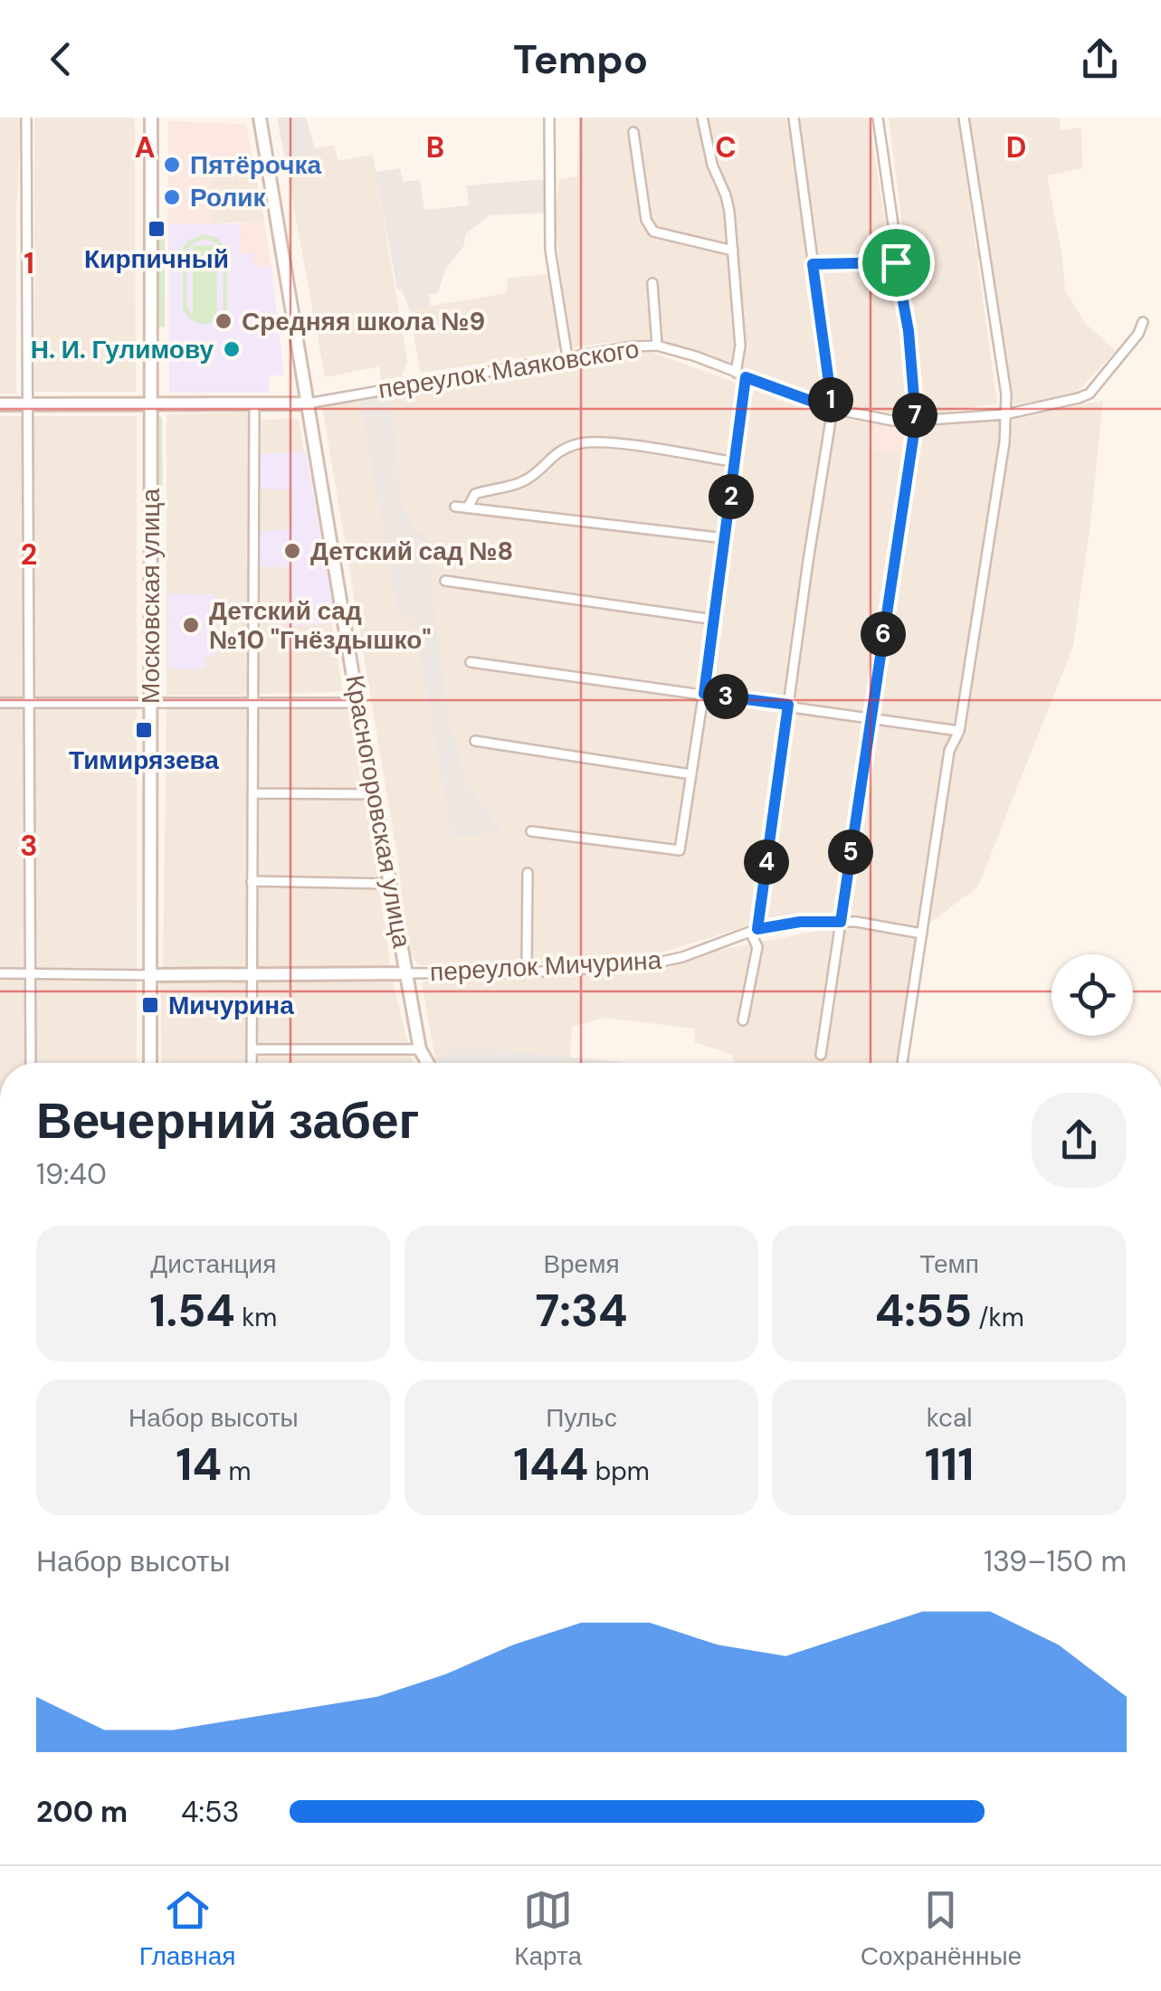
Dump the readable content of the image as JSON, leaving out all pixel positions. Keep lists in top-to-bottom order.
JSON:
{
  "streets": {
    "street": [
      "переулок Маяковского",
      "Московская улица",
      "Красногоровская улица",
      "переулок Мичурина"
    ]
  },
  "crossings": [
    ["переулок Маяковского", "Московская улица"],
    ["переулок Маяковского", "Красногоровская улица"],
    ["Московская улица", "переулок Мичурина"],
    ["Красногоровская улица", "переулок Мичурина"]
  ],
  "places": {
    "other": [
      "Пятёрочка",
      "Ролик",
      "Средняя школа №9",
      "Н. И. Гулимову",
      "Детский сад №8",
      "Детский сад №10 \"Гнёздышко\""
    ],
    "transit": ["Кирпичный", "Тимирязева", "Мичурина"]
  },
  "page": {
    "header": "Tempo",
    "pins": [
      "1",
      "7",
      "2",
      "6",
      "3",
      "5",
      "4"
    ],
    "heading": ["Вечерний забег", "19:40"],
    "stats": [
      ["Дистанция", "1.54 km"],
      ["Время", "7:34"],
      ["Темп", "4:55 /km"],
      ["Набор высоты", "14 m"],
      ["Пульс", "144 bpm"],
      ["kcal", "111"]
    ],
    "chart": ["Набор высоты", "139–150 m"],
    "list": [
      {
        "name": "200 m",
        "note": "4:53"
      }
    ],
    "tabs": ["Главная", "Карта", "Сохранённые"]
  },
  "grid": {
    "columns": [
      "A",
      "B",
      "C",
      "D"
    ],
    "rows": ["1", "2", "3"]
  }
}
